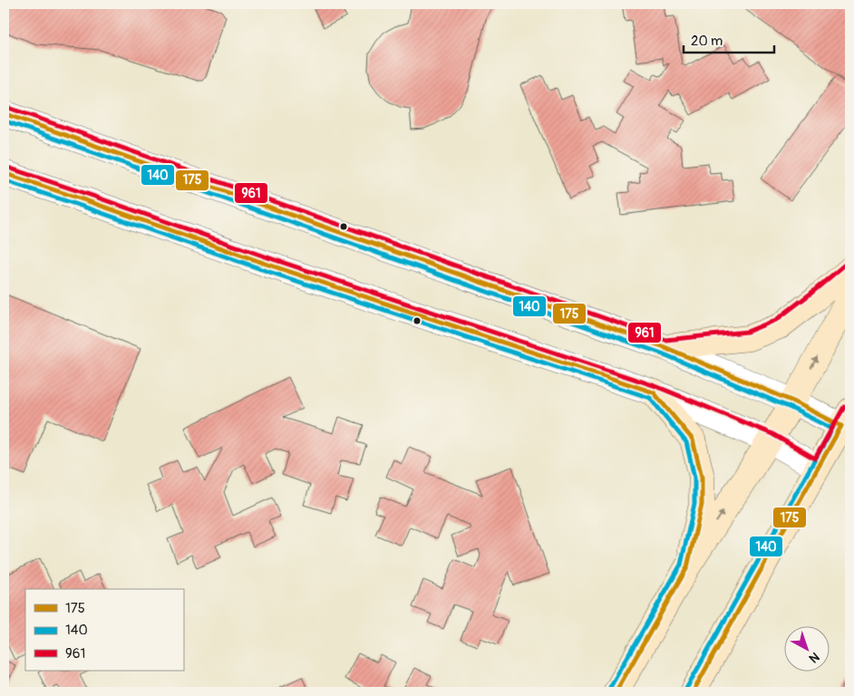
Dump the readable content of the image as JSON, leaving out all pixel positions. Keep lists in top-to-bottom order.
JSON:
{
  "lines": ["transit line 961", "transit line 175", "transit line 140"],
  "legend": ["175", "140", "961"],
  "scale_bar": "20 m",
  "north": "bottom right"
}
